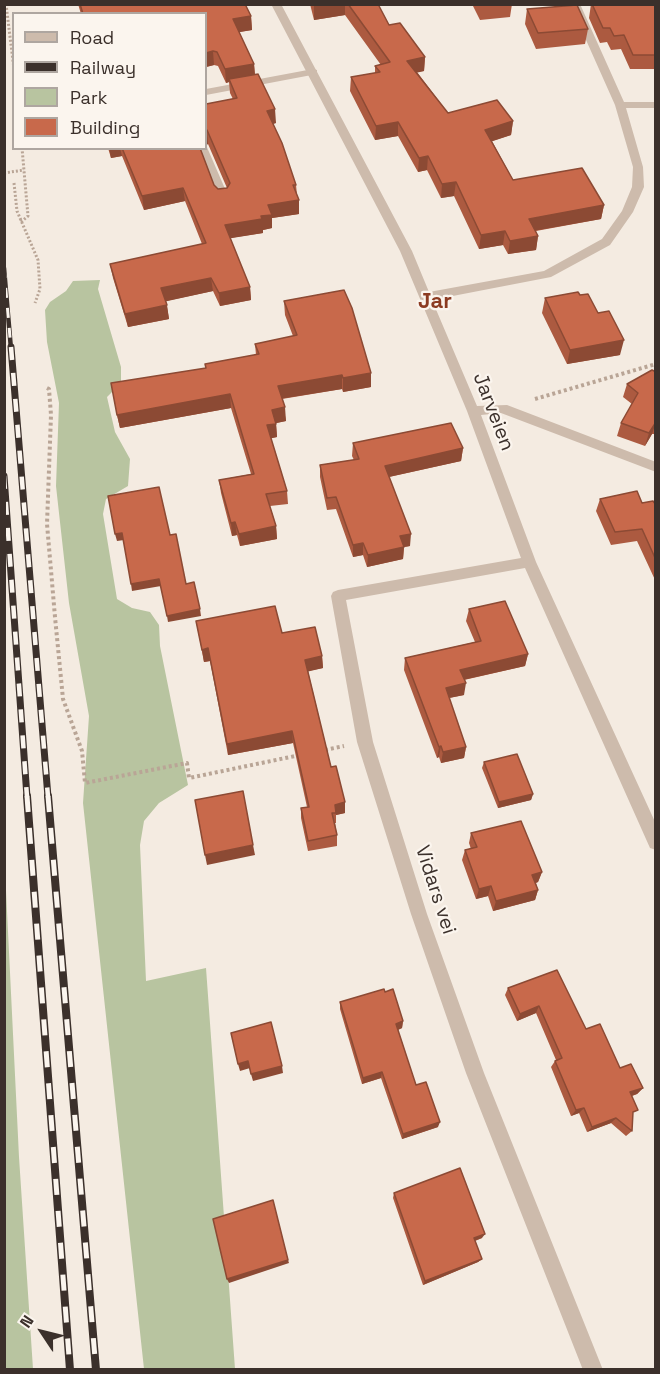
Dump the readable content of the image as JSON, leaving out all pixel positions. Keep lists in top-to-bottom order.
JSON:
{
  "streets": {
    "street": ["Jarveien", "Vidars vei"]
  },
  "crossings": [
    ["Jarveien", "Vidars vei"]
  ],
  "districts": ["Jar"],
  "legend": [
    "Road",
    "Railway",
    "Park",
    "Building"
  ],
  "north": "top left"
}
